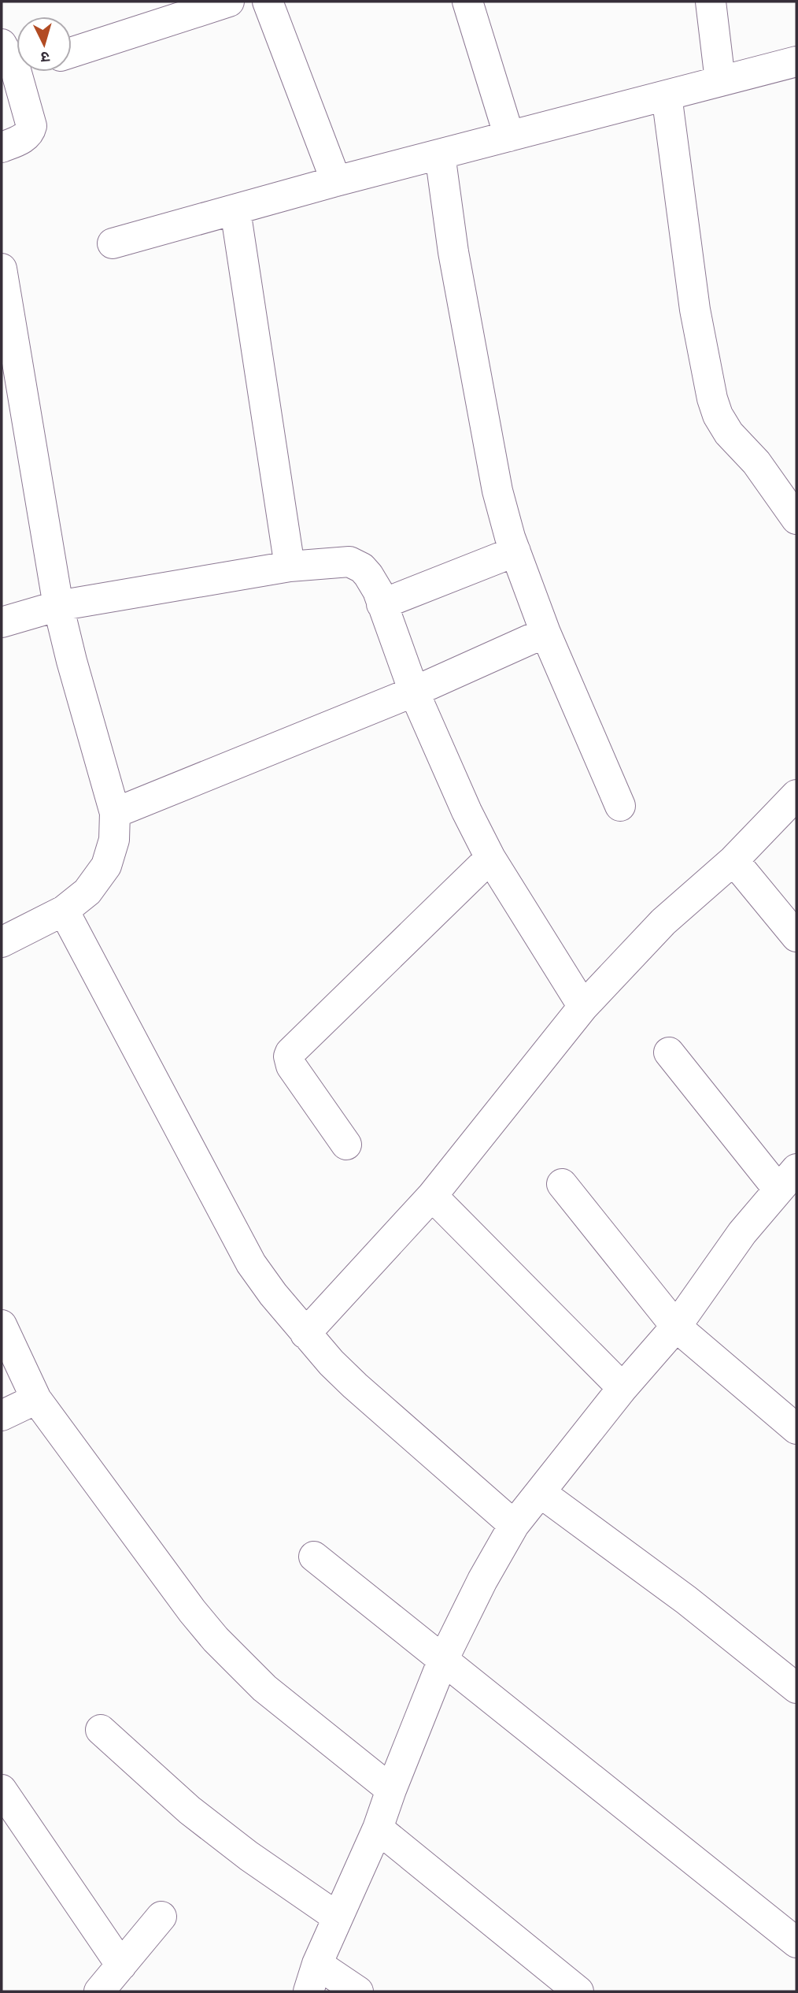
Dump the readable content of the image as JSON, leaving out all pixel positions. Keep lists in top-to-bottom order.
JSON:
{
  "north": "bottom"
}
